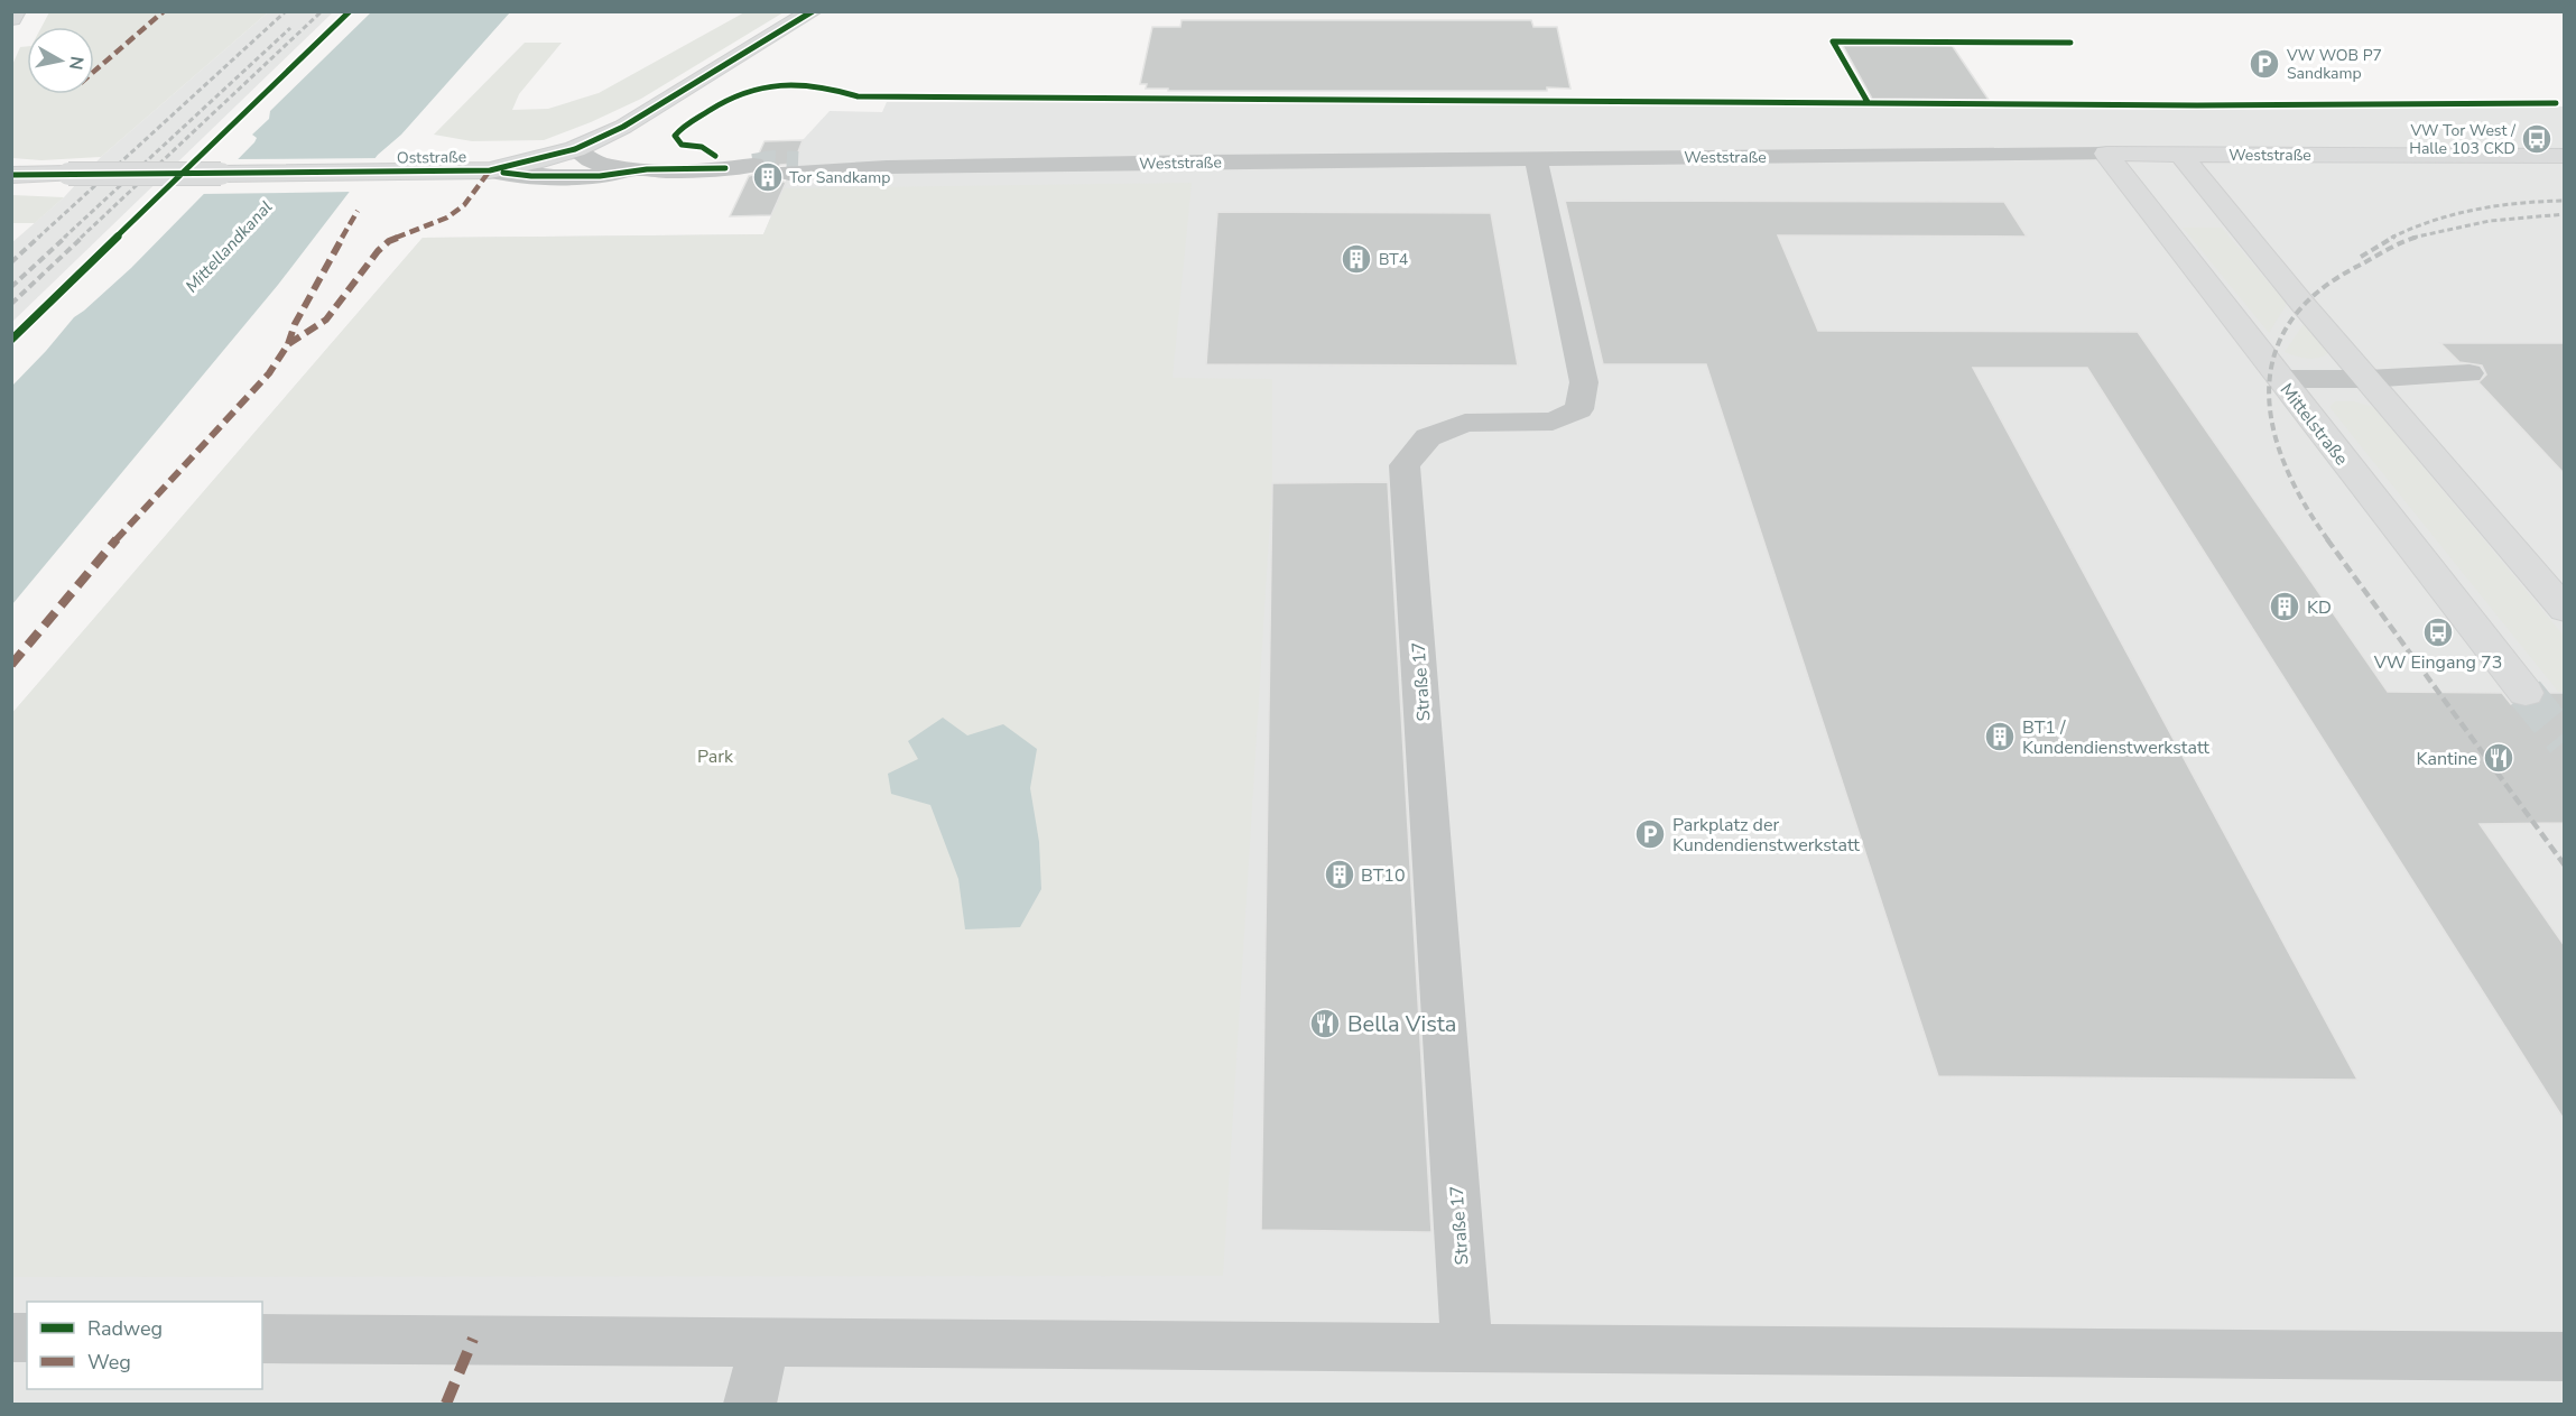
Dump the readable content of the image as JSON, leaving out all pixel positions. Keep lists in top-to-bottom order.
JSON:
{
  "streets": {
    "street": [
      "Weststraße",
      "Oststraße",
      "Mittelstraße",
      "Straße 17"
    ]
  },
  "crossings": [
    ["Weststraße", "Mittelstraße"],
    ["Weststraße", "Straße 17"]
  ],
  "water": ["Mittellandkanal"],
  "parks": ["Park"],
  "places": {
    "parking": ["VW WOB P7 Sandkamp", "Parkplatz der Kundendienstwerkstatt"],
    "bus stop": ["VW Tor West / Halle 103 CKD", "VW Eingang 73"],
    "building": [
      "Tor Sandkamp",
      "BT4",
      "KD",
      "BT1 / Kundendienstwerkstatt",
      "BT10"
    ],
    "restaurant": ["Kantine", "Bella Vista"]
  },
  "legend": ["Radweg", "Weg"],
  "north": "right"
}
